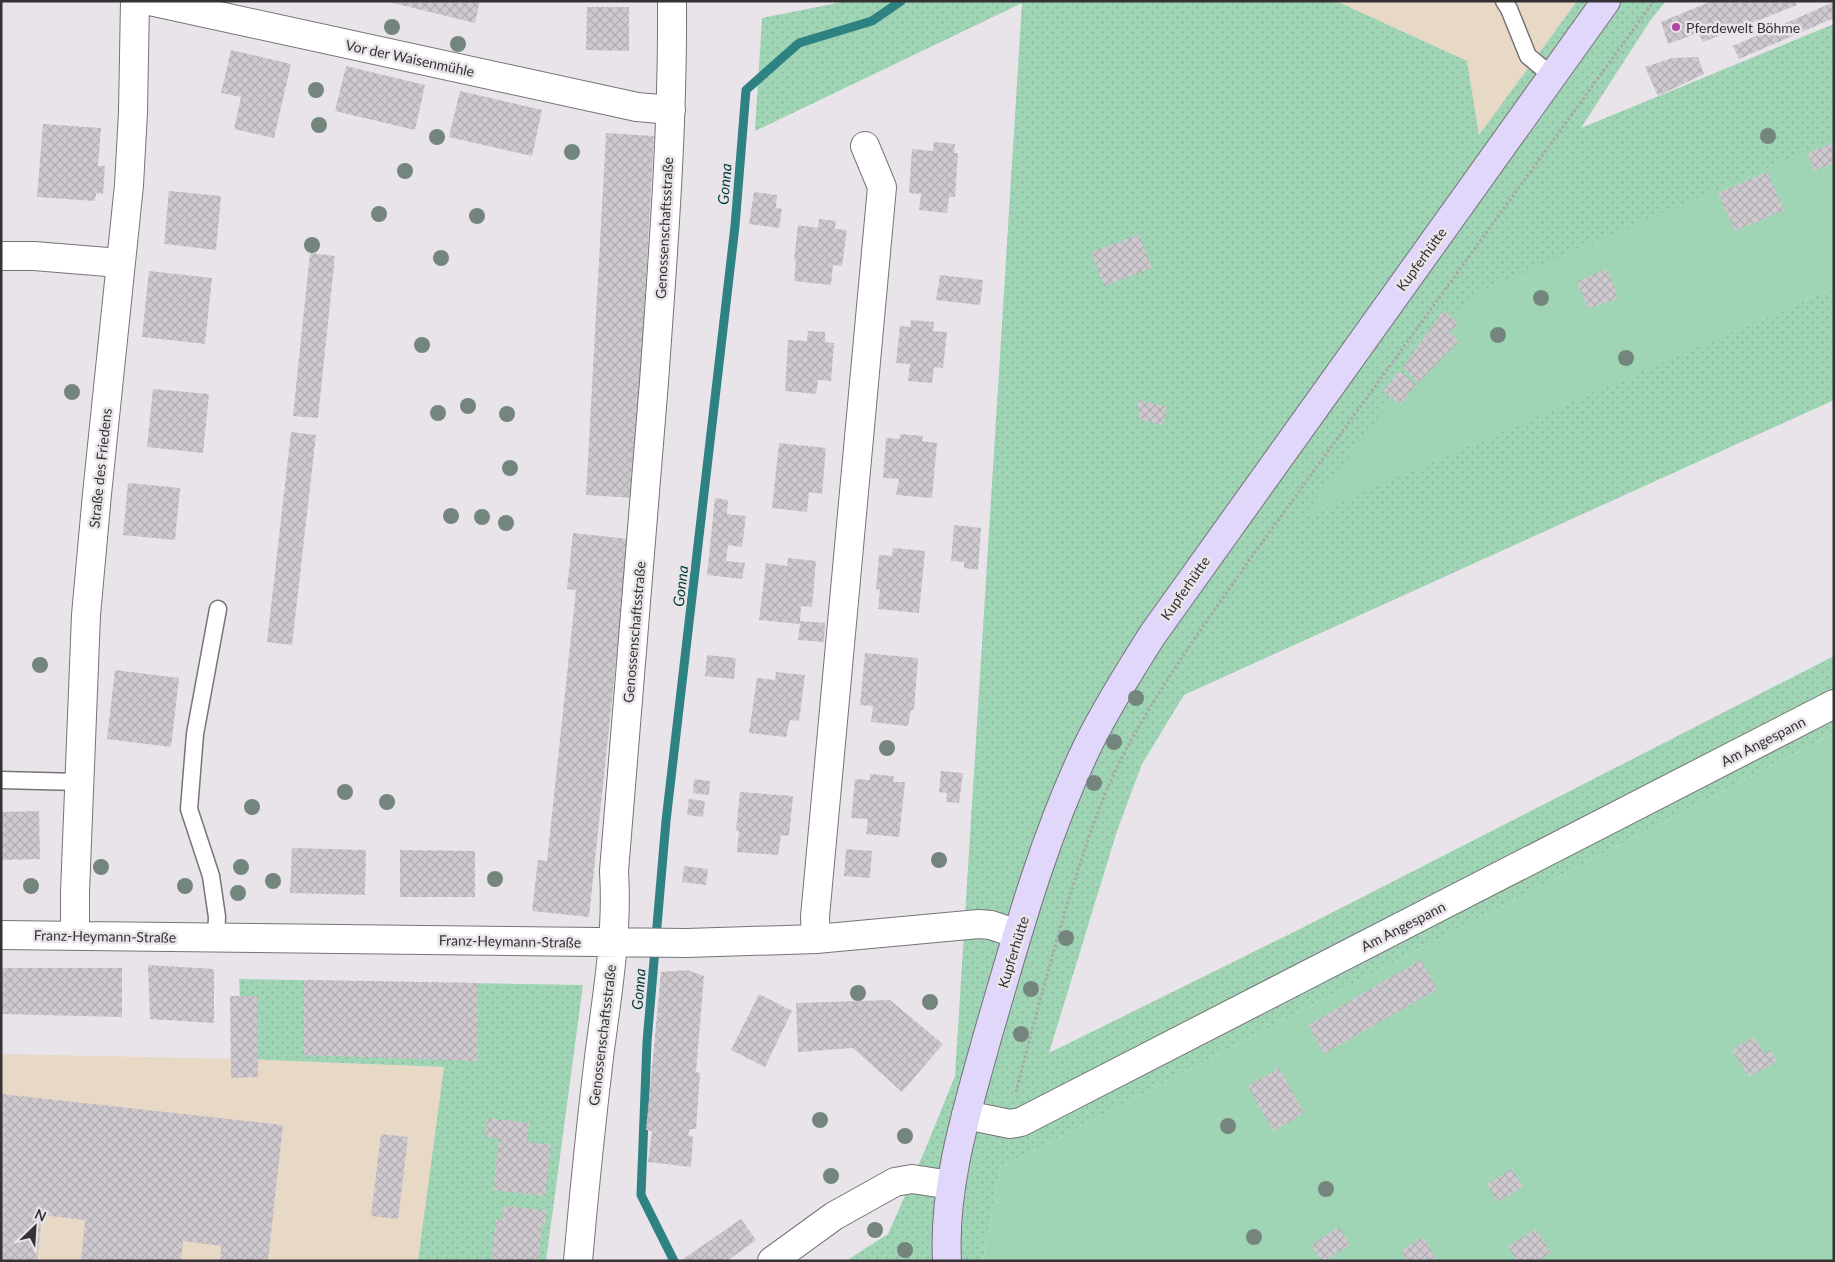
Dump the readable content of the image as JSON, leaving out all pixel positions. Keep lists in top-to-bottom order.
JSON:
{
  "streets": {
    "main road": ["Kupferhütte"],
    "street": [
      "Vor der Waisenmühle",
      "Genossenschaftsstraße",
      "Straße des Friedens",
      "Am Angespann",
      "Franz-Heymann-Straße"
    ]
  },
  "crossings": [
    ["Vor der Waisenmühle", "Genossenschaftsstraße"],
    ["Genossenschaftsstraße", "Franz-Heymann-Straße"],
    ["Kupferhütte", "Franz-Heymann-Straße"],
    ["Straße des Friedens", "Franz-Heymann-Straße"]
  ],
  "water": ["Gonna"],
  "places": ["Pferdewelt Böhme"],
  "north": "top right"
}
